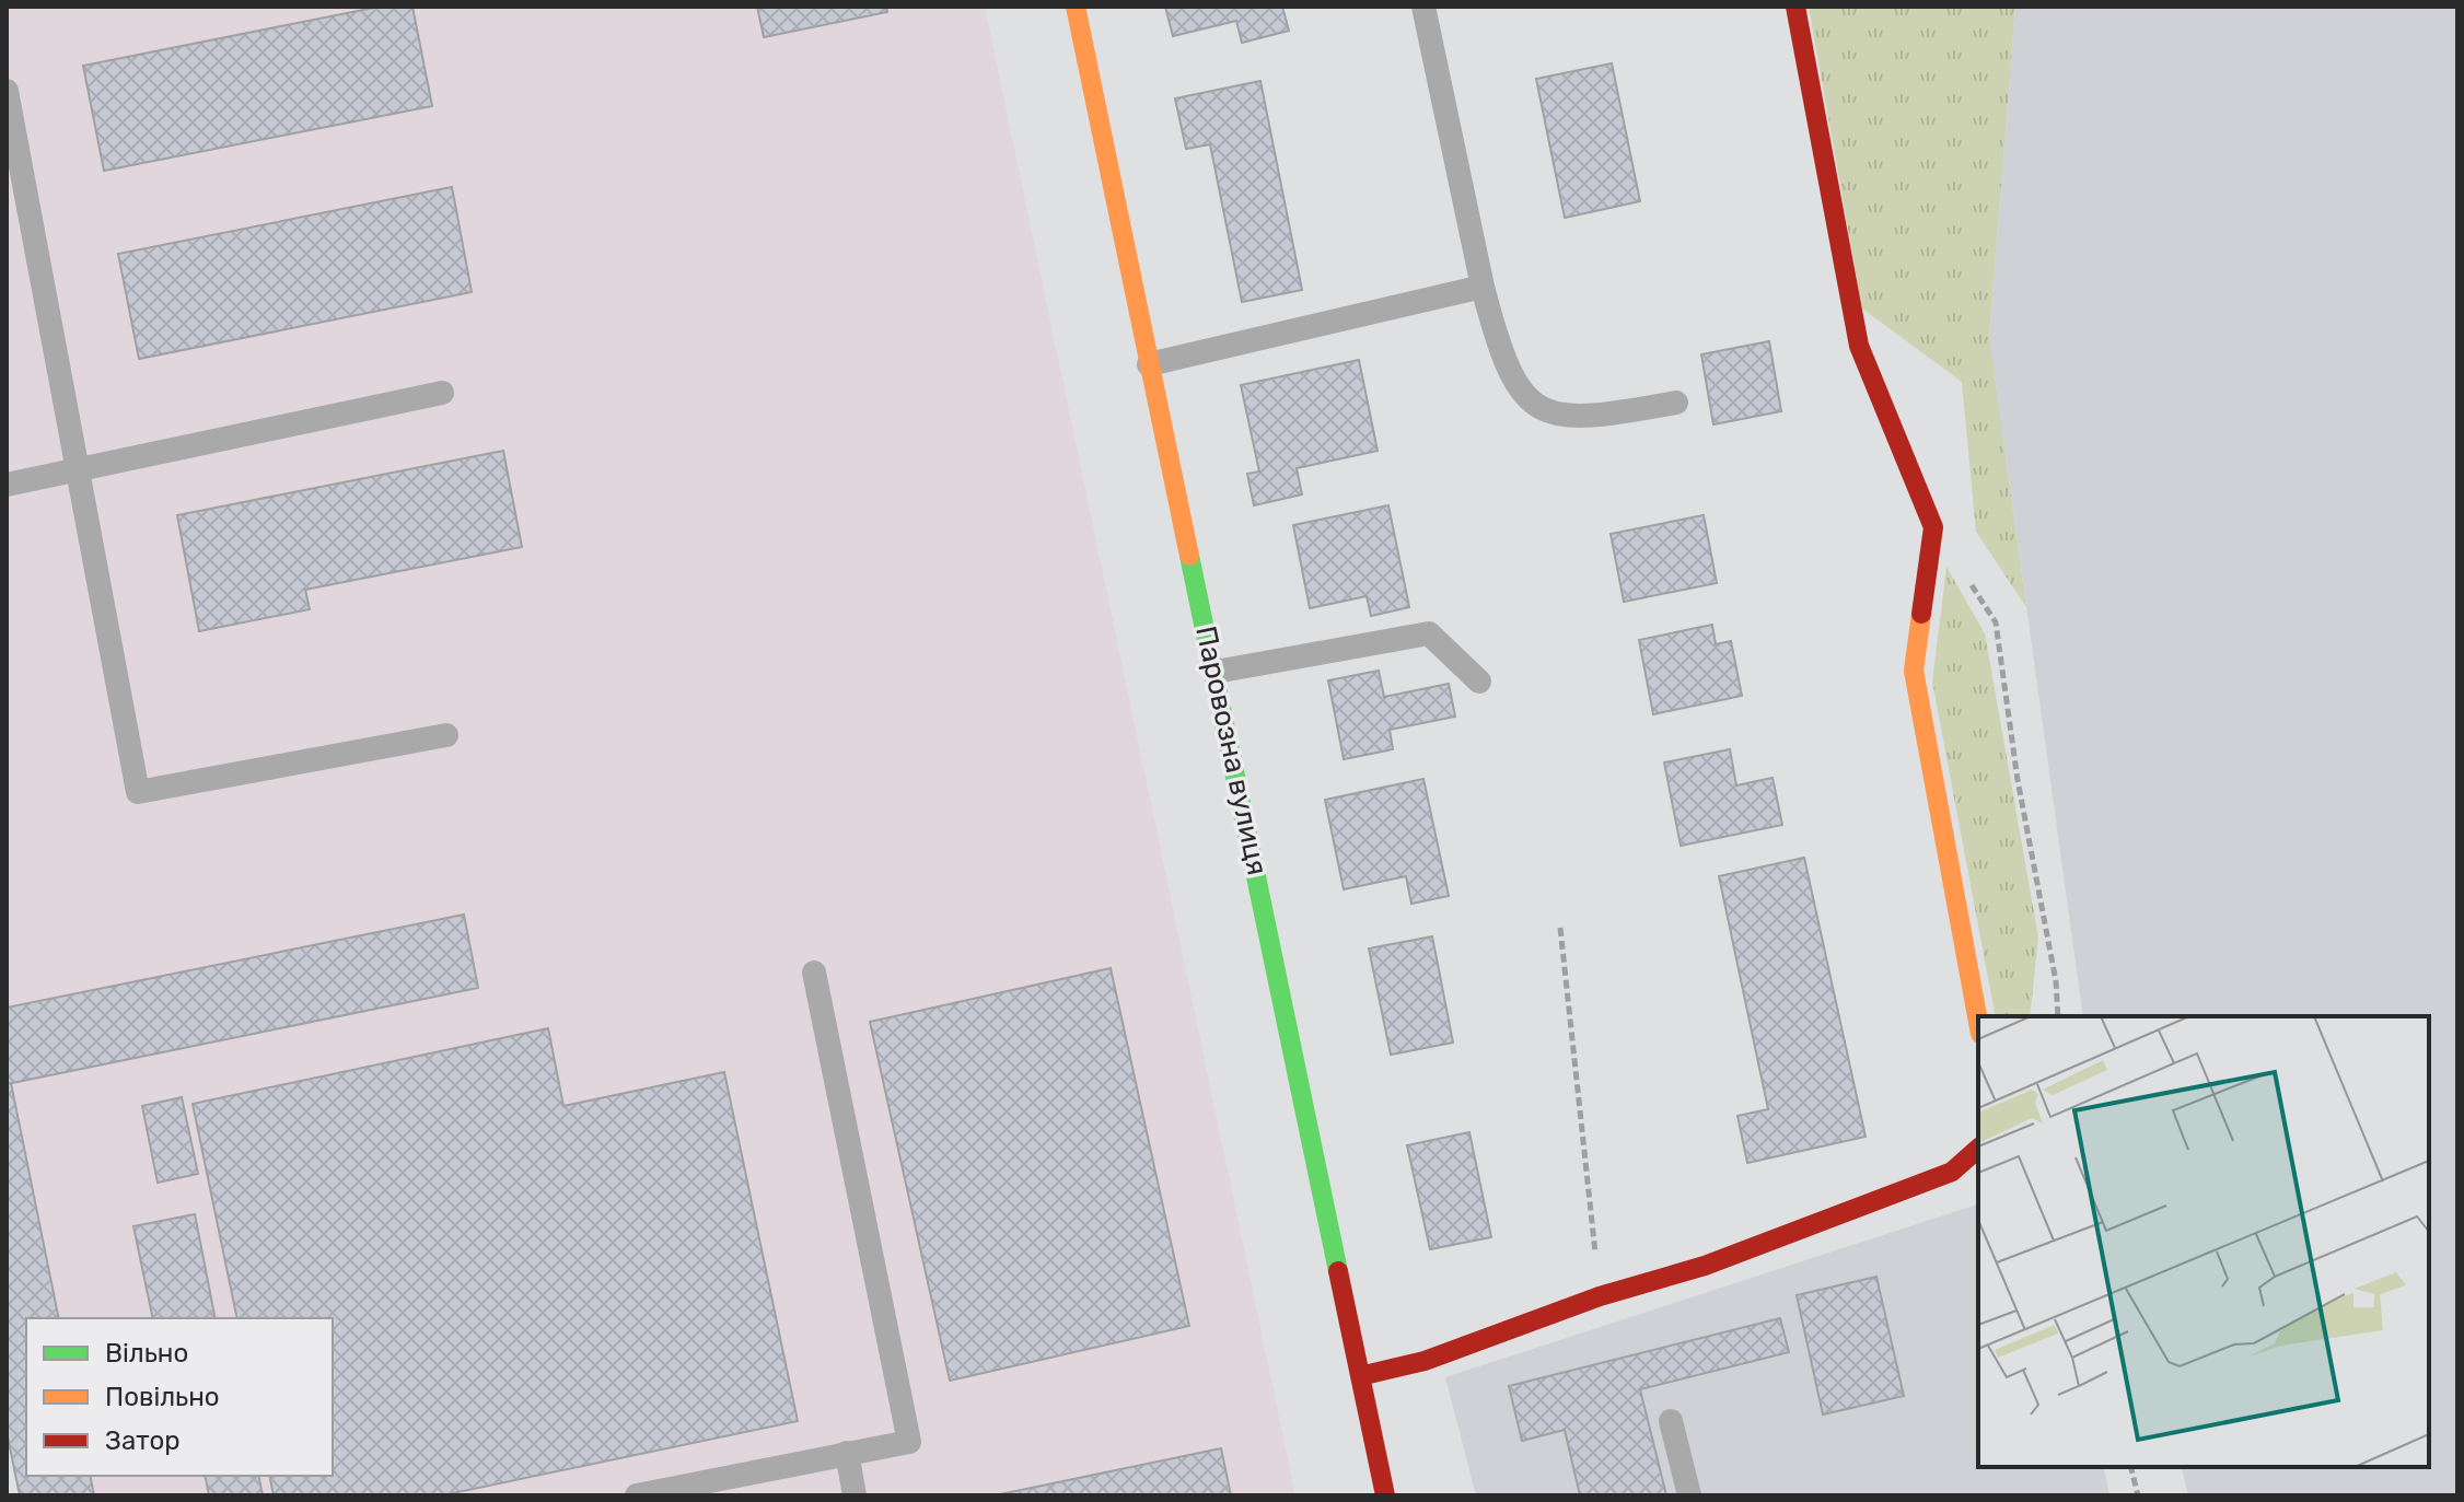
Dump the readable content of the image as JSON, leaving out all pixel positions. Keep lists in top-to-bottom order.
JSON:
{
  "streets": {
    "street": ["Паровозна вулиця"]
  },
  "legend": ["Вільно", "Повільно", "Затор"]
}
